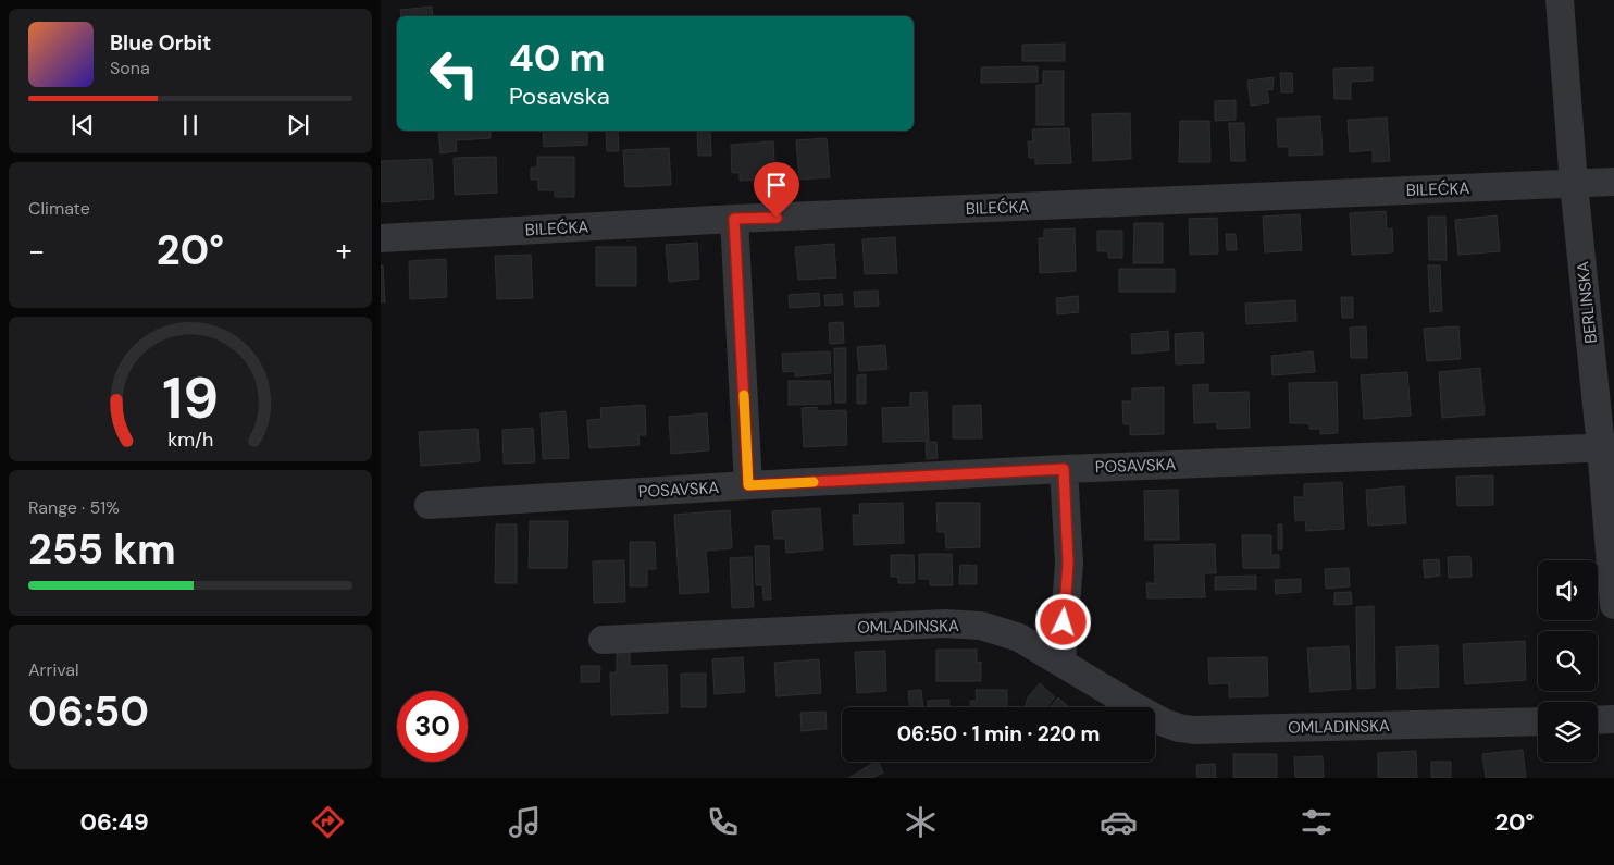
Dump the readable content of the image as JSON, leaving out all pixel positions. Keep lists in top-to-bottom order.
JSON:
{
  "streets": {
    "street": [
      "BILEĆKA",
      "BERLINSKA",
      "POSAVSKA",
      "OMLADINSKA"
    ]
  },
  "crossings": [
    ["BILEĆKA", "BERLINSKA"],
    ["BERLINSKA", "POSAVSKA"]
  ],
  "page": {
    "turn": ["40 m", "Posavska"],
    "song": ["Blue Orbit", "Sona"],
    "tile": [
      "Climate",
      ["Range · 51%", "255 km"],
      ["Arrival", "06:50"]
    ],
    "heat": ["−", "20°", "+"],
    "limit": "30",
    "trip": "06:50 · 1 min · 220 m",
    "tabs": ["06:49", "20°"],
    "gauge": ["19", "km/h"]
  }
}
